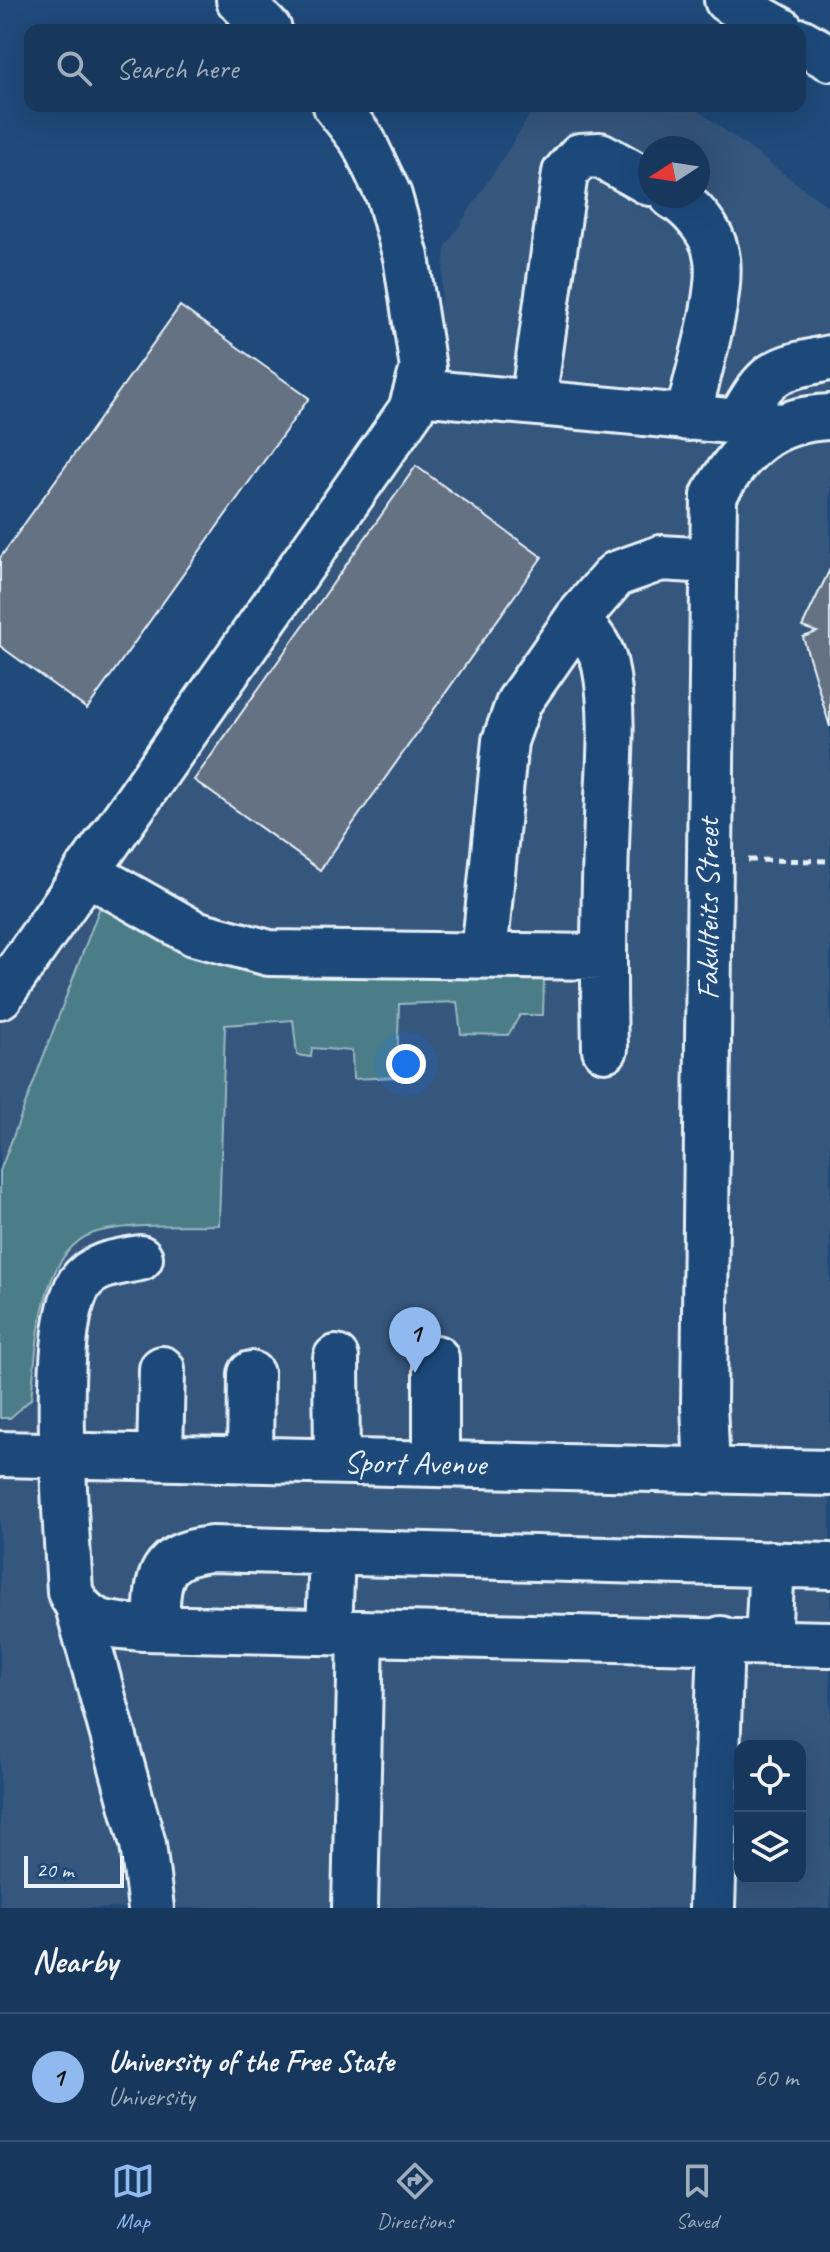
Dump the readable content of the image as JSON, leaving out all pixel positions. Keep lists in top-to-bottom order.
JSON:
{
  "streets": {
    "street": ["Fakulteits Street", "Sport Avenue"]
  },
  "crossings": [
    ["Fakulteits Street", "Sport Avenue"]
  ],
  "scale_bar": "20 m",
  "north": "left",
  "page": {
    "search": "Search here",
    "pins": "1",
    "scale": "20 m",
    "heading": "Nearby",
    "list": [
      {
        "mark": "1",
        "name": "University of the Free State",
        "note": "University",
        "value": "60 m"
      }
    ],
    "nav": ["Map", "Directions", "Saved"]
  }
}
